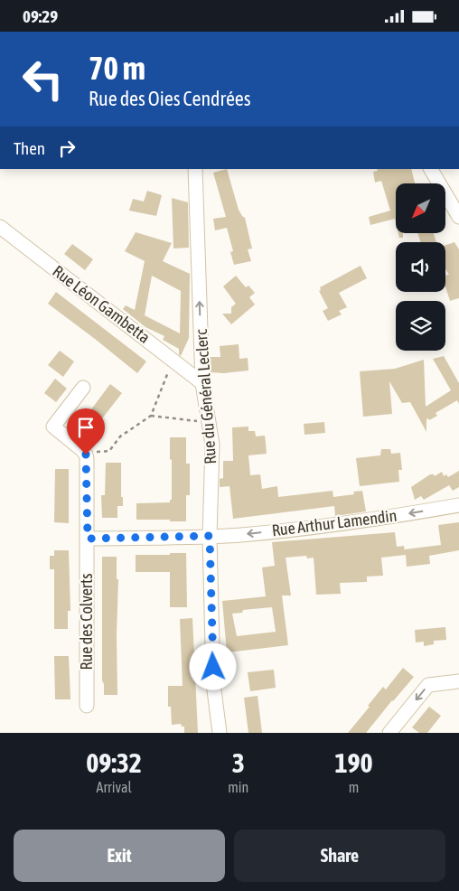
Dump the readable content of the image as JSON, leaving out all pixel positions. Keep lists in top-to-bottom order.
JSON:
{
  "streets": {
    "street": [
      "Rue Léon Gambetta",
      "Rue du Général Leclerc",
      "Rue Arthur Lamendin",
      "Rue des Colverts"
    ]
  },
  "crossings": [
    ["Rue Léon Gambetta", "Rue du Général Leclerc"],
    ["Rue du Général Leclerc", "Rue Arthur Lamendin"],
    ["Rue Arthur Lamendin", "Rue des Colverts"]
  ],
  "one_way": ["Rue du Général Leclerc", "Rue Arthur Lamendin"],
  "north": "bottom left",
  "page": {
    "status": "09:29",
    "turn": ["70 m", "Rue des Oies Cendrées"],
    "then": "Then",
    "eta": [
      "09:32",
      "Arrival",
      "3",
      "min",
      "190",
      "m"
    ],
    "buttons": ["Exit", "Share"]
  }
}
